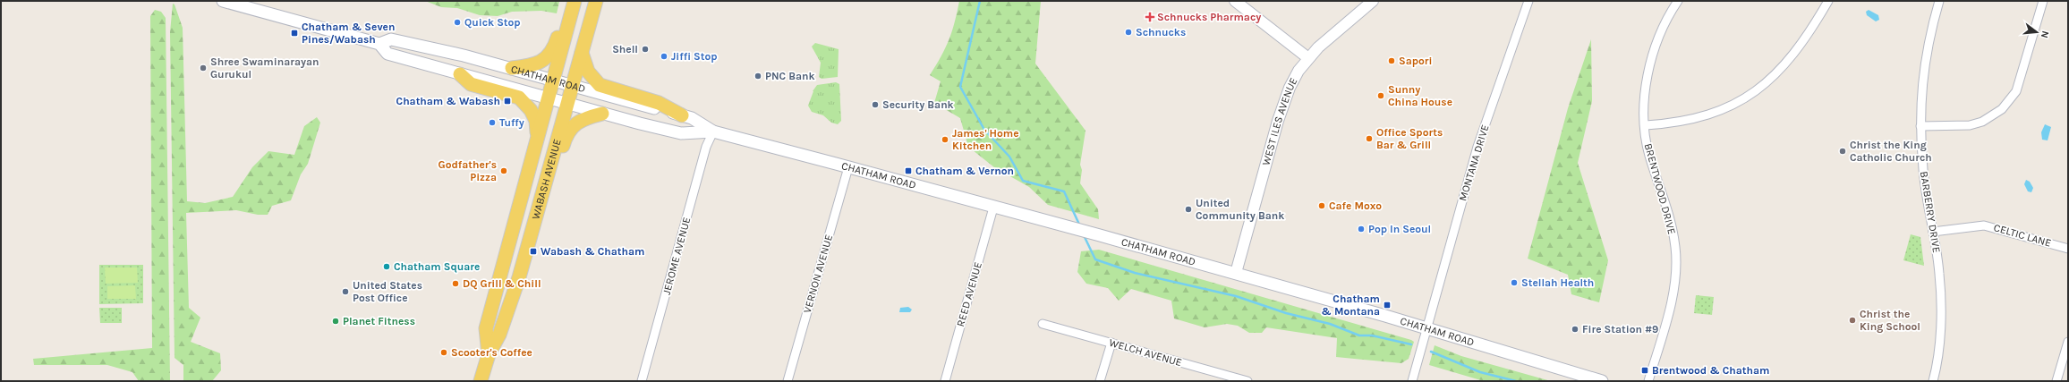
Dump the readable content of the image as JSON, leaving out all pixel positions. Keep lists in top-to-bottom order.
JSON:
{
  "streets": {
    "main road": ["CHATHAM ROAD", "WABASH AVENUE"],
    "street": [
      "WEST ILES AVENUE",
      "MONTANA DRIVE",
      "BRENTWOOD DRIVE",
      "BARBERRY DRIVE",
      "CELTIC LANE",
      "JEROME AVENUE",
      "VERNON AVENUE",
      "REED AVENUE",
      "WELCH AVENUE"
    ]
  },
  "crossings": [
    ["CHATHAM ROAD", "WEST ILES AVENUE"],
    ["CHATHAM ROAD", "MONTANA DRIVE"],
    ["CHATHAM ROAD", "WABASH AVENUE"],
    ["CHATHAM ROAD", "JEROME AVENUE"],
    ["CHATHAM ROAD", "VERNON AVENUE"],
    ["CHATHAM ROAD", "REED AVENUE"],
    ["BARBERRY DRIVE", "CELTIC LANE"]
  ],
  "places": {
    "health": ["Schnucks Pharmacy"],
    "other": [
      "Quick Stop",
      "Schnucks",
      "Shell",
      "Jiffi Stop",
      "Sapori",
      "Shree Swaminarayan Gurukul",
      "PNC Bank",
      "Sunny China House",
      "Security Bank",
      "Tuffy",
      "Office Sports Bar & Grill",
      "James' Home Kitchen",
      "Christ the King Catholic Church",
      "Godfather's Pizza",
      "Cafe Moxo",
      "United Community Bank",
      "Pop In Seoul",
      "Chatham Square",
      "Stellah Health",
      "DQ Grill & Chill",
      "United States Post Office",
      "Christ the King School",
      "Planet Fitness",
      "Fire Station #9",
      "Scooter's Coffee"
    ],
    "transit": [
      "Chatham & Seven Pines/Wabash",
      "Chatham & Wabash",
      "Chatham & Vernon",
      "Wabash & Chatham",
      "Chatham & Montana",
      "Brentwood & Chatham"
    ]
  },
  "north": "right"
}
